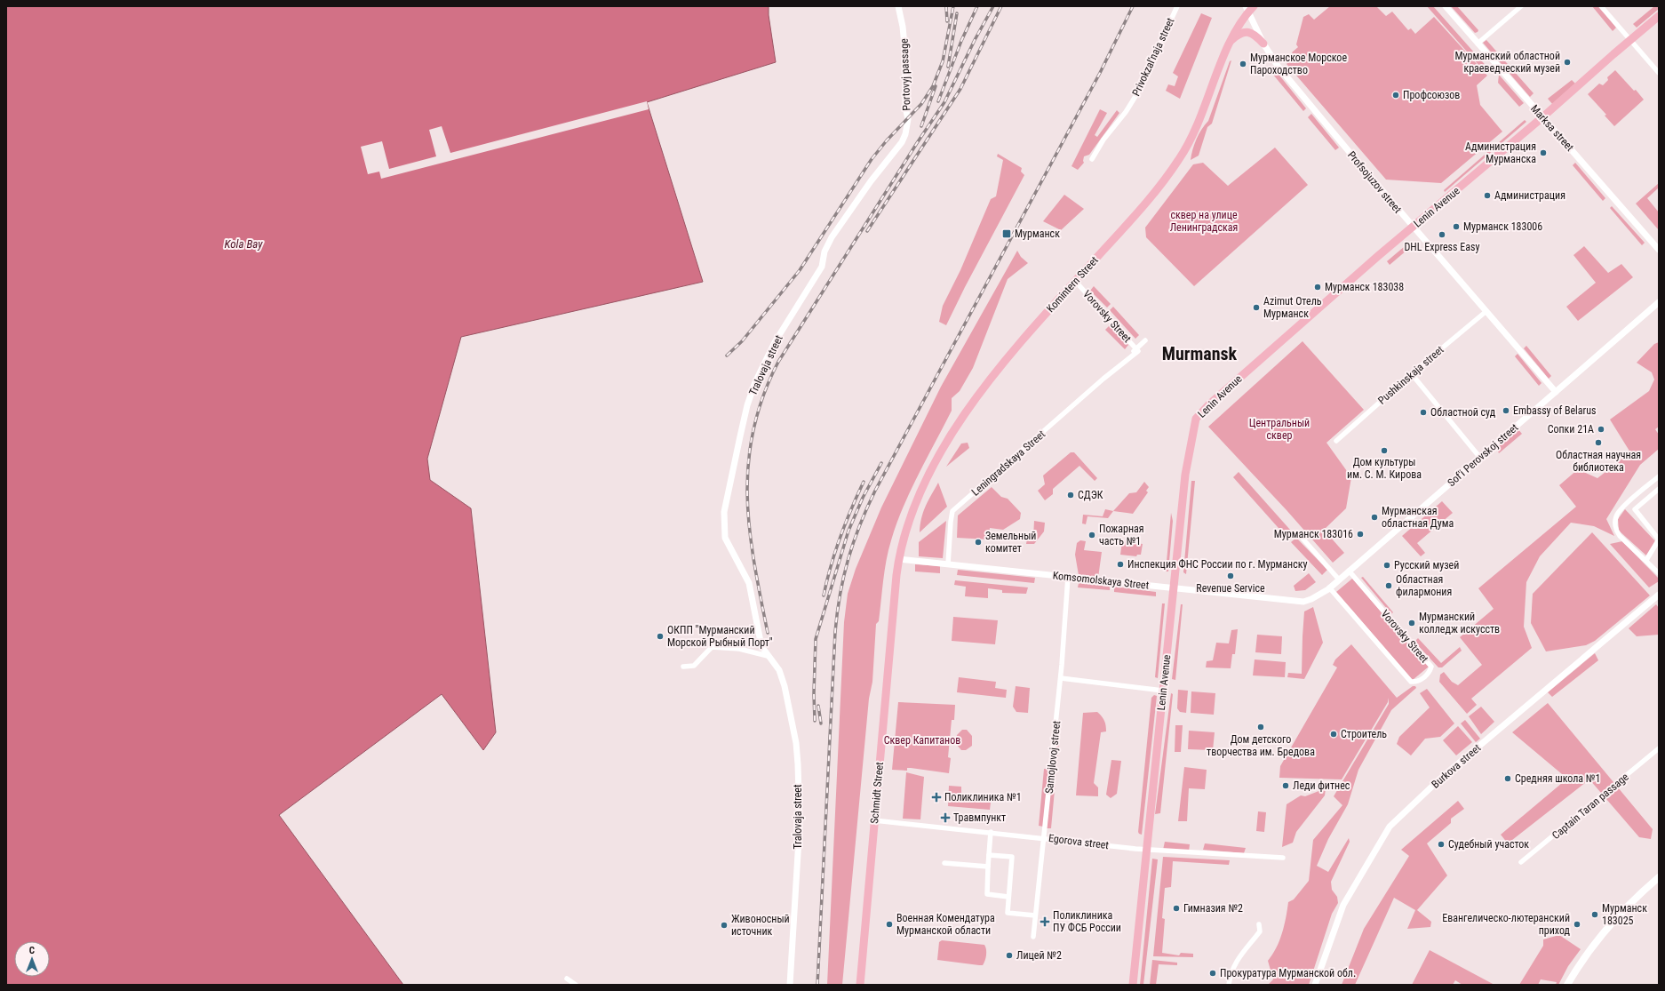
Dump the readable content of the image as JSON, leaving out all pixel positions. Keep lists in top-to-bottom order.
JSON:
{
  "streets": {
    "main road": ["Lenin Avenue", "Komintern Street", "Schmidt Street"],
    "street": [
      "Privokzal'naja street",
      "Portovyj passage",
      "Marksa street",
      "Profsojuzov street",
      "Vorovsky Street",
      "Tralovaja street",
      "Pushkinskaja street",
      "Sof'i Perovskoj street",
      "Leningradskaya Street",
      "Komsomolskaya Street",
      "Samojlovoj street",
      "Burkova street",
      "Captain Taran passage",
      "Egorova street"
    ]
  },
  "crossings": [
    ["Portovyj passage", "Tralovaja street"],
    ["Marksa street", "Lenin Avenue"],
    ["Profsojuzov street", "Lenin Avenue"],
    ["Profsojuzov street", "Komintern Street"],
    ["Profsojuzov street", "Pushkinskaja street"],
    ["Profsojuzov street", "Sof'i Perovskoj street"],
    ["Lenin Avenue", "Komsomolskaya Street"],
    ["Lenin Avenue", "Egorova street"],
    ["Komintern Street", "Vorovsky Street"],
    ["Komintern Street", "Komsomolskaya Street"],
    ["Komintern Street", "Schmidt Street"],
    ["Vorovsky Street", "Leningradskaya Street"],
    ["Sof'i Perovskoj street", "Komsomolskaya Street"],
    ["Leningradskaya Street", "Komsomolskaya Street"],
    ["Komsomolskaya Street", "Samojlovoj street"],
    ["Komsomolskaya Street", "Schmidt Street"],
    ["Samojlovoj street", "Egorova street"],
    ["Schmidt Street", "Egorova street"]
  ],
  "districts": ["Murmansk"],
  "water": ["Kola Bay"],
  "parks": ["сквер на улице Ленинградская", "Центральный сквер", "Сквер Капитанов"],
  "places": {
    "other": [
      "Мурманский областной краеведческий музей",
      "Мурманское Морское Пароходство",
      "Профсоюзов",
      "Администрация Мурманска",
      "Администрация",
      "Мурманск 183006",
      "DHL Express Easy",
      "Мурманск 183038",
      "Azimut Отель Мурманск",
      "Embassy of Belarus",
      "Областной суд",
      "Сопки 21А",
      "Областная научная библиотека",
      "Дом культуры им. С. М. Кирова",
      "СДЭК",
      "Мурманская областная Дума",
      "Мурманск 183016",
      "Пожарная часть №1",
      "Земельный комитет",
      "Инспекция ФНС России по г. Мурманску",
      "Русский музей",
      "Revenue Service",
      "Областная филармония",
      "Мурманский колледж искусств",
      "ОКПП \"Мурманский Морской Рыбный Порт\"",
      "Дом детского творчества им. Бредова",
      "Строитель",
      "Средняя школа №1",
      "Леди фитнес",
      "Судебный участок",
      "Гимназия №2",
      "Мурманск 183025",
      "Военная Комендатура Мурманской области",
      "Евангелическо-лютеранский приход",
      "Живоносный источник",
      "Лицей №2",
      "Прокуратура Мурманской обл."
    ],
    "transit": ["Мурманск"],
    "health": ["Поликлиника №1", "Травмпункт", "Поликлиника ПУ ФСБ России"]
  },
  "north": "top"
}
